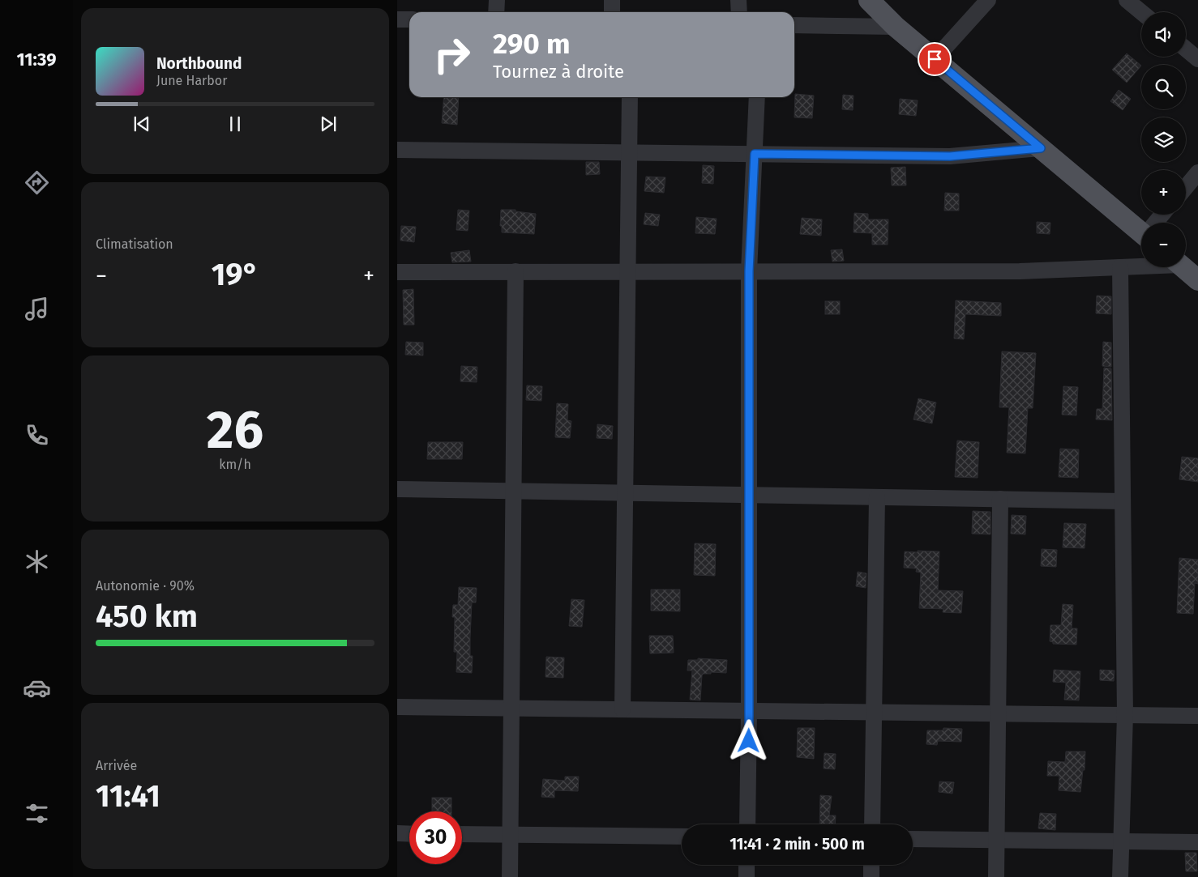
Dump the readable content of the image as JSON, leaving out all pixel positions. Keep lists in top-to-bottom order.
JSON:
{
  "page": {
    "tabs": "11:39",
    "map_buttons": ["+", "−"],
    "turn": ["290 m", "Tournez à droite"],
    "song": ["Northbound", "June Harbor"],
    "tile": [
      "Climatisation",
      ["26", "km/h"],
      ["Autonomie · 90%", "450 km"],
      ["Arrivée", "11:41"]
    ],
    "heat": ["−", "19°", "+"],
    "limit": "30",
    "trip": "11:41 · 2 min · 500 m"
  }
}
